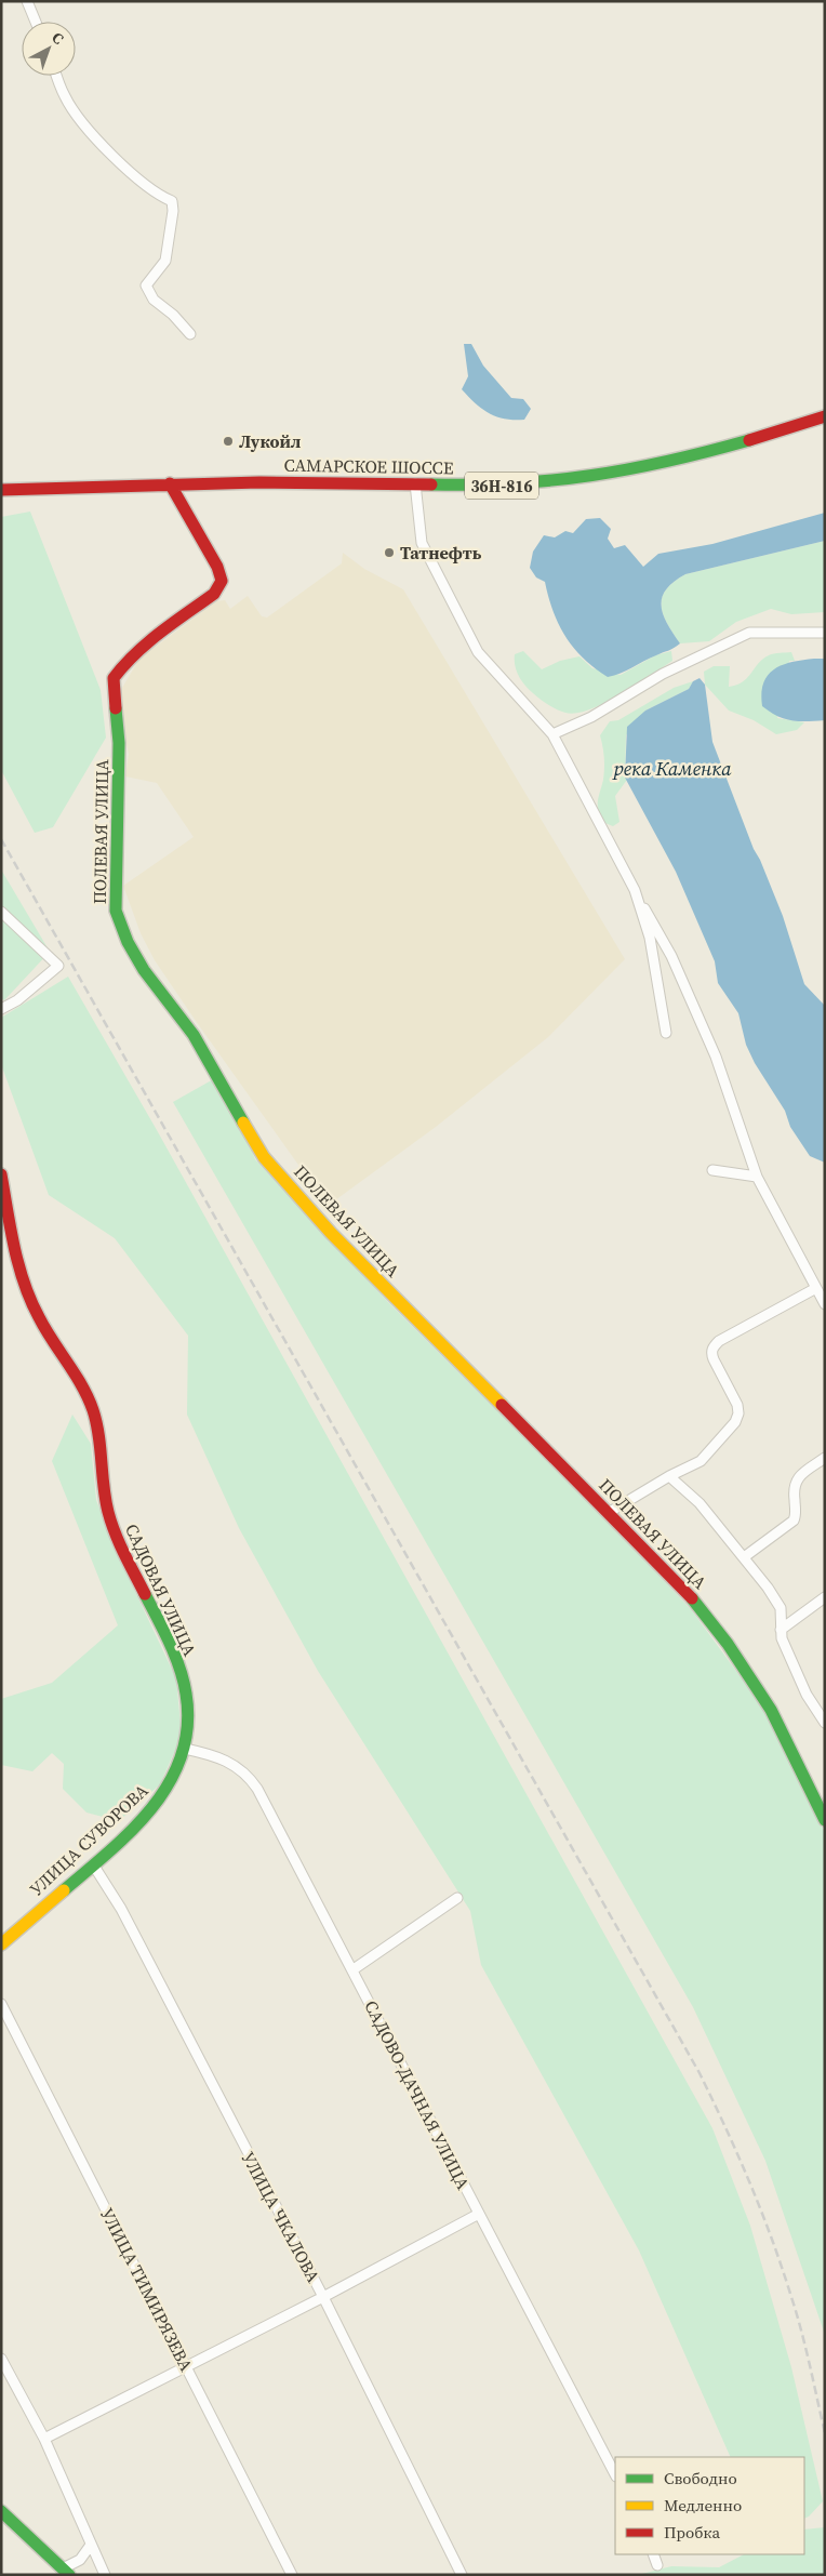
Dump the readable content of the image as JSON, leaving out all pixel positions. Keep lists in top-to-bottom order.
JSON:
{
  "streets": {
    "main road": [
      "САМАРСКОЕ ШОССЕ",
      "36Н-816",
      "ПОЛЕВАЯ УЛИЦА",
      "САДОВАЯ УЛИЦА",
      "УЛИЦА СУВОРОВА"
    ],
    "street": ["САДОВО-ДАЧНАЯ УЛИЦА", "УЛИЦА ЧКАЛОВА", "УЛИЦА ТИМИРЯЗЕВА"]
  },
  "crossings": [
    ["САМАРСКОЕ ШОССЕ", "ПОЛЕВАЯ УЛИЦА"],
    ["САДОВАЯ УЛИЦА", "УЛИЦА СУВОРОВА"],
    ["САДОВАЯ УЛИЦА", "САДОВО-ДАЧНАЯ УЛИЦА"],
    ["УЛИЦА СУВОРОВА", "САДОВО-ДАЧНАЯ УЛИЦА"],
    ["УЛИЦА СУВОРОВА", "УЛИЦА ЧКАЛОВА"]
  ],
  "water": ["река Каменка"],
  "places": ["Лукойл", "Татнефть"],
  "legend": ["Свободно", "Медленно", "Пробка"],
  "north": "top right"
}
